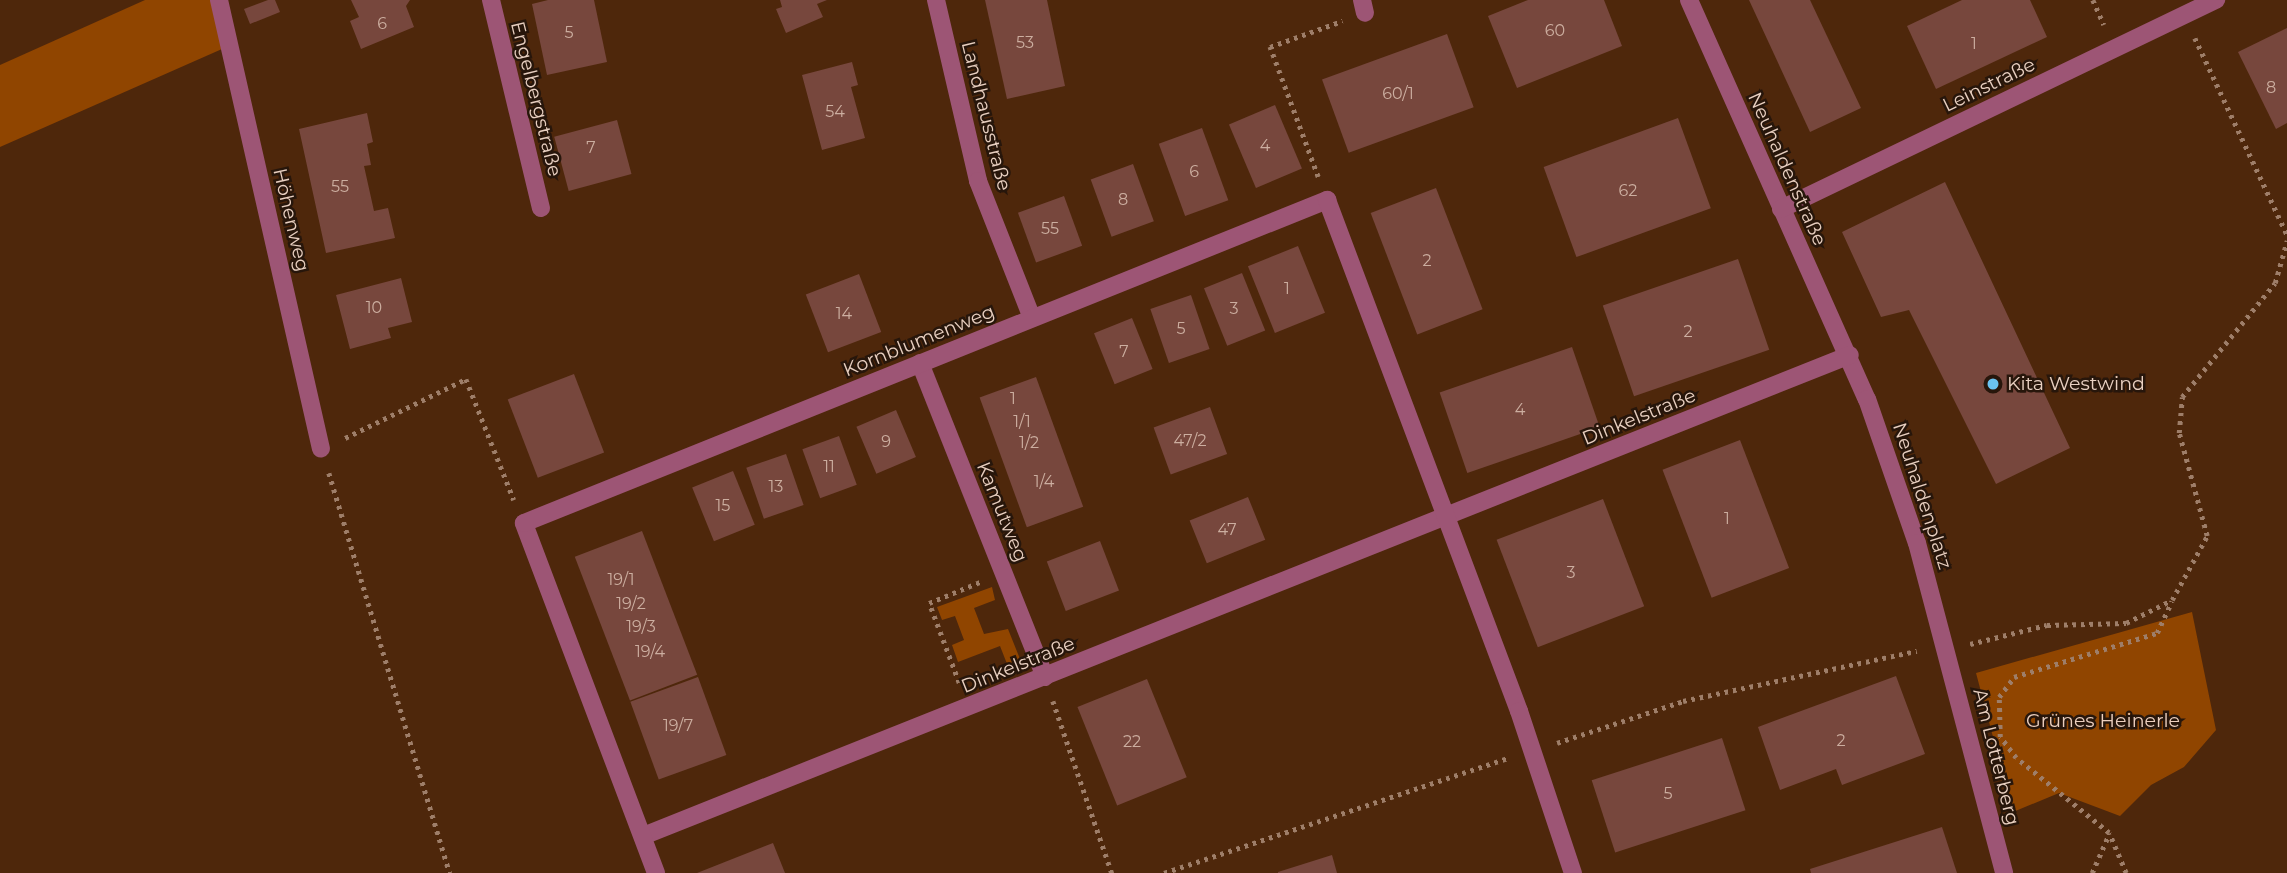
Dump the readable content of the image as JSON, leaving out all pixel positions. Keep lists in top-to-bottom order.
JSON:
{
  "streets": {
    "street": [
      "Leinstraße",
      "Engelbergstraße",
      "Landhausstraße",
      "Neuhaldenstraße",
      "Höhenweg",
      "Kornblumenweg",
      "Dinkelstraße",
      "Neuhaldenplatz",
      "Kamutweg",
      "Am Lotterberg"
    ]
  },
  "crossings": [
    ["Leinstraße", "Neuhaldenstraße"],
    ["Landhausstraße", "Kornblumenweg"],
    ["Neuhaldenstraße", "Dinkelstraße"],
    ["Neuhaldenstraße", "Neuhaldenplatz"],
    ["Kornblumenweg", "Kamutweg"],
    ["Dinkelstraße", "Neuhaldenplatz"],
    ["Dinkelstraße", "Kamutweg"],
    ["Neuhaldenplatz", "Am Lotterberg"]
  ],
  "parks": ["Grünes Heinerle"],
  "places": ["Kita Westwind"],
  "house_numbers": [
    "6",
    "60",
    "5",
    "53",
    "1",
    "8",
    "60/1",
    "54",
    "4",
    "7",
    "6",
    "55",
    "62",
    "8",
    "55",
    "2",
    "1",
    "10",
    "3",
    "14",
    "5",
    "2",
    "7",
    "1",
    "4",
    "1/1",
    "47/2",
    "9",
    "1/2",
    "11",
    "1/4",
    "13",
    "15",
    "1",
    "47",
    "3",
    "19/1",
    "19/2",
    "19/3",
    "19/4",
    "19/7",
    "2",
    "22",
    "5"
  ]
}
